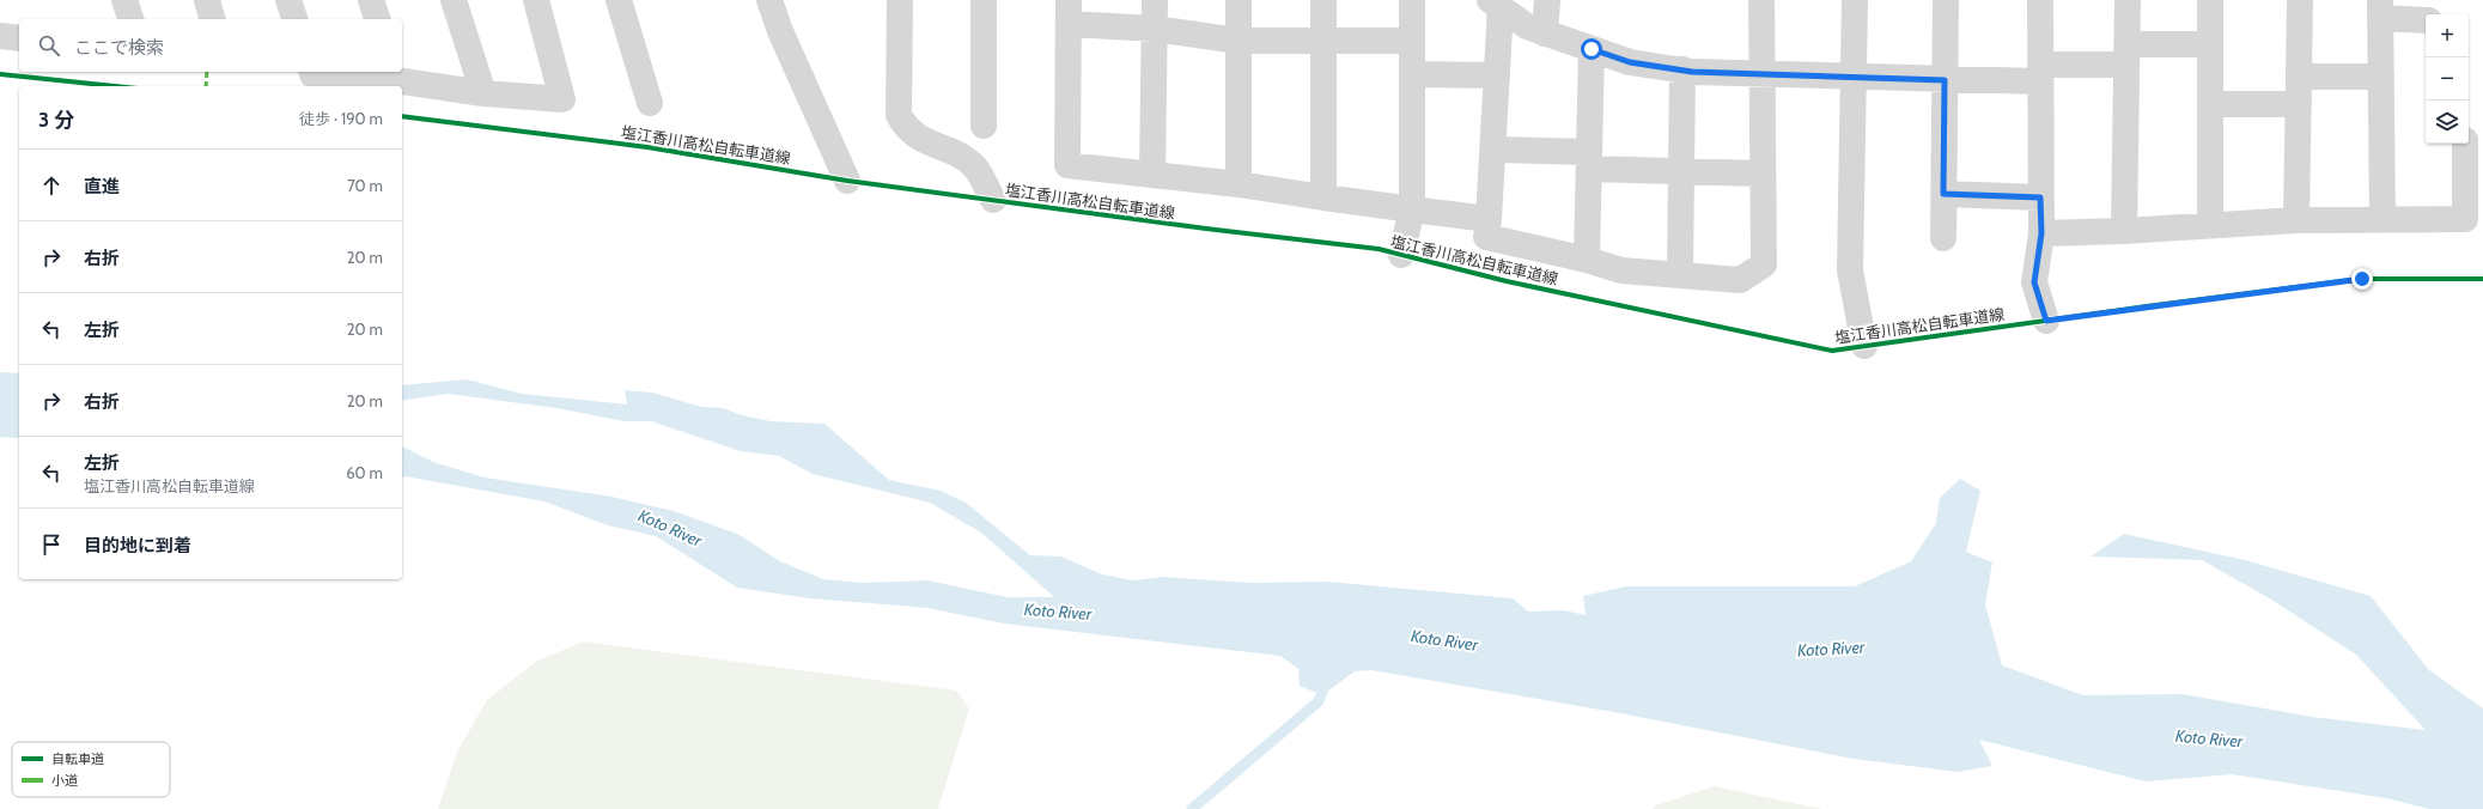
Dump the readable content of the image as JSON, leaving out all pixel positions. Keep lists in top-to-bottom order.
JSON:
{
  "streets": {
    "cycle path": ["塩江香川高松自転車道線"]
  },
  "water": ["Koto River"],
  "legend": ["自転車道", "小道"],
  "page": {
    "map_buttons": ["+", "−"],
    "search": "ここで検索",
    "heading": ["3 分", "徒歩 · 190 m"],
    "list": [
      ["直進", "70 m"],
      ["右折", "20 m"],
      ["左折", "20 m"],
      ["右折", "20 m"],
      ["左折", "塩江香川高松自転車道線", "60 m"],
      "目的地に到着"
    ]
  }
}
